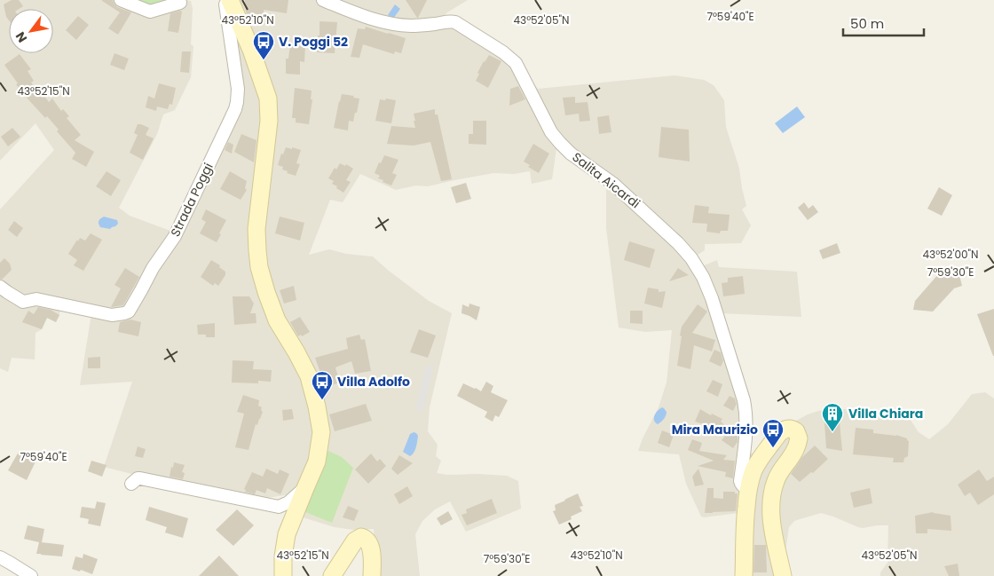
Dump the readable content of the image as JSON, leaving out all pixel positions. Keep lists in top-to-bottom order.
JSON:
{
  "streets": {
    "street": ["Salita Aicardi", "Strada Poggi"]
  },
  "places": {
    "bus stop": ["V. Poggi 52", "Villa Adolfo", "Mira Maurizio"],
    "building": ["Villa Chiara"]
  },
  "scale_bar": "50 m",
  "north": "bottom left",
  "coordinates": [
    "7°59'40\"E",
    "43°52'10\"N",
    "43°52'05\"N",
    "43°52'15\"N",
    "43°52'00\"N",
    "7°59'30\"E"
  ]
}
